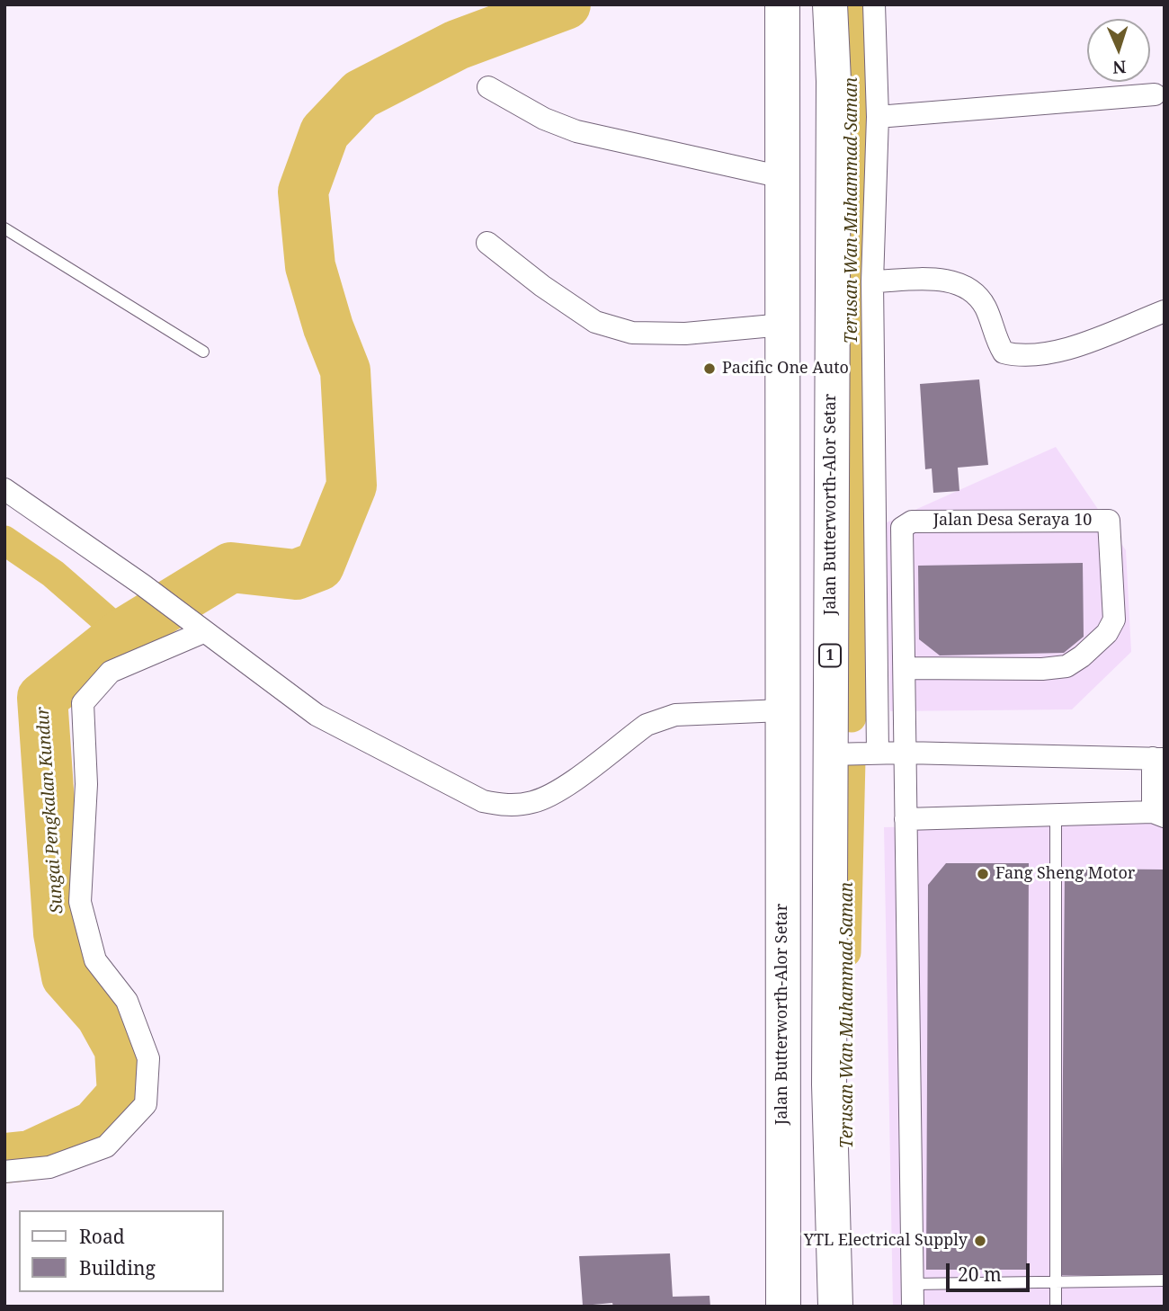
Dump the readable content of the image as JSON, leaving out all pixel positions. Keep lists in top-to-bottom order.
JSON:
{
  "streets": {
    "main road": ["Jalan Butterworth-Alor Setar", "1"],
    "street": ["Jalan Desa Seraya 10"]
  },
  "water": ["Terusan Wan Muhammad Saman", "Sungai Pengkalan Kundur"],
  "places": ["Pacific One Auto", "Fang Sheng Motor", "YTL Electrical Supply"],
  "legend": ["Road", "Building"],
  "scale_bar": "20 m",
  "north": "bottom"
}
